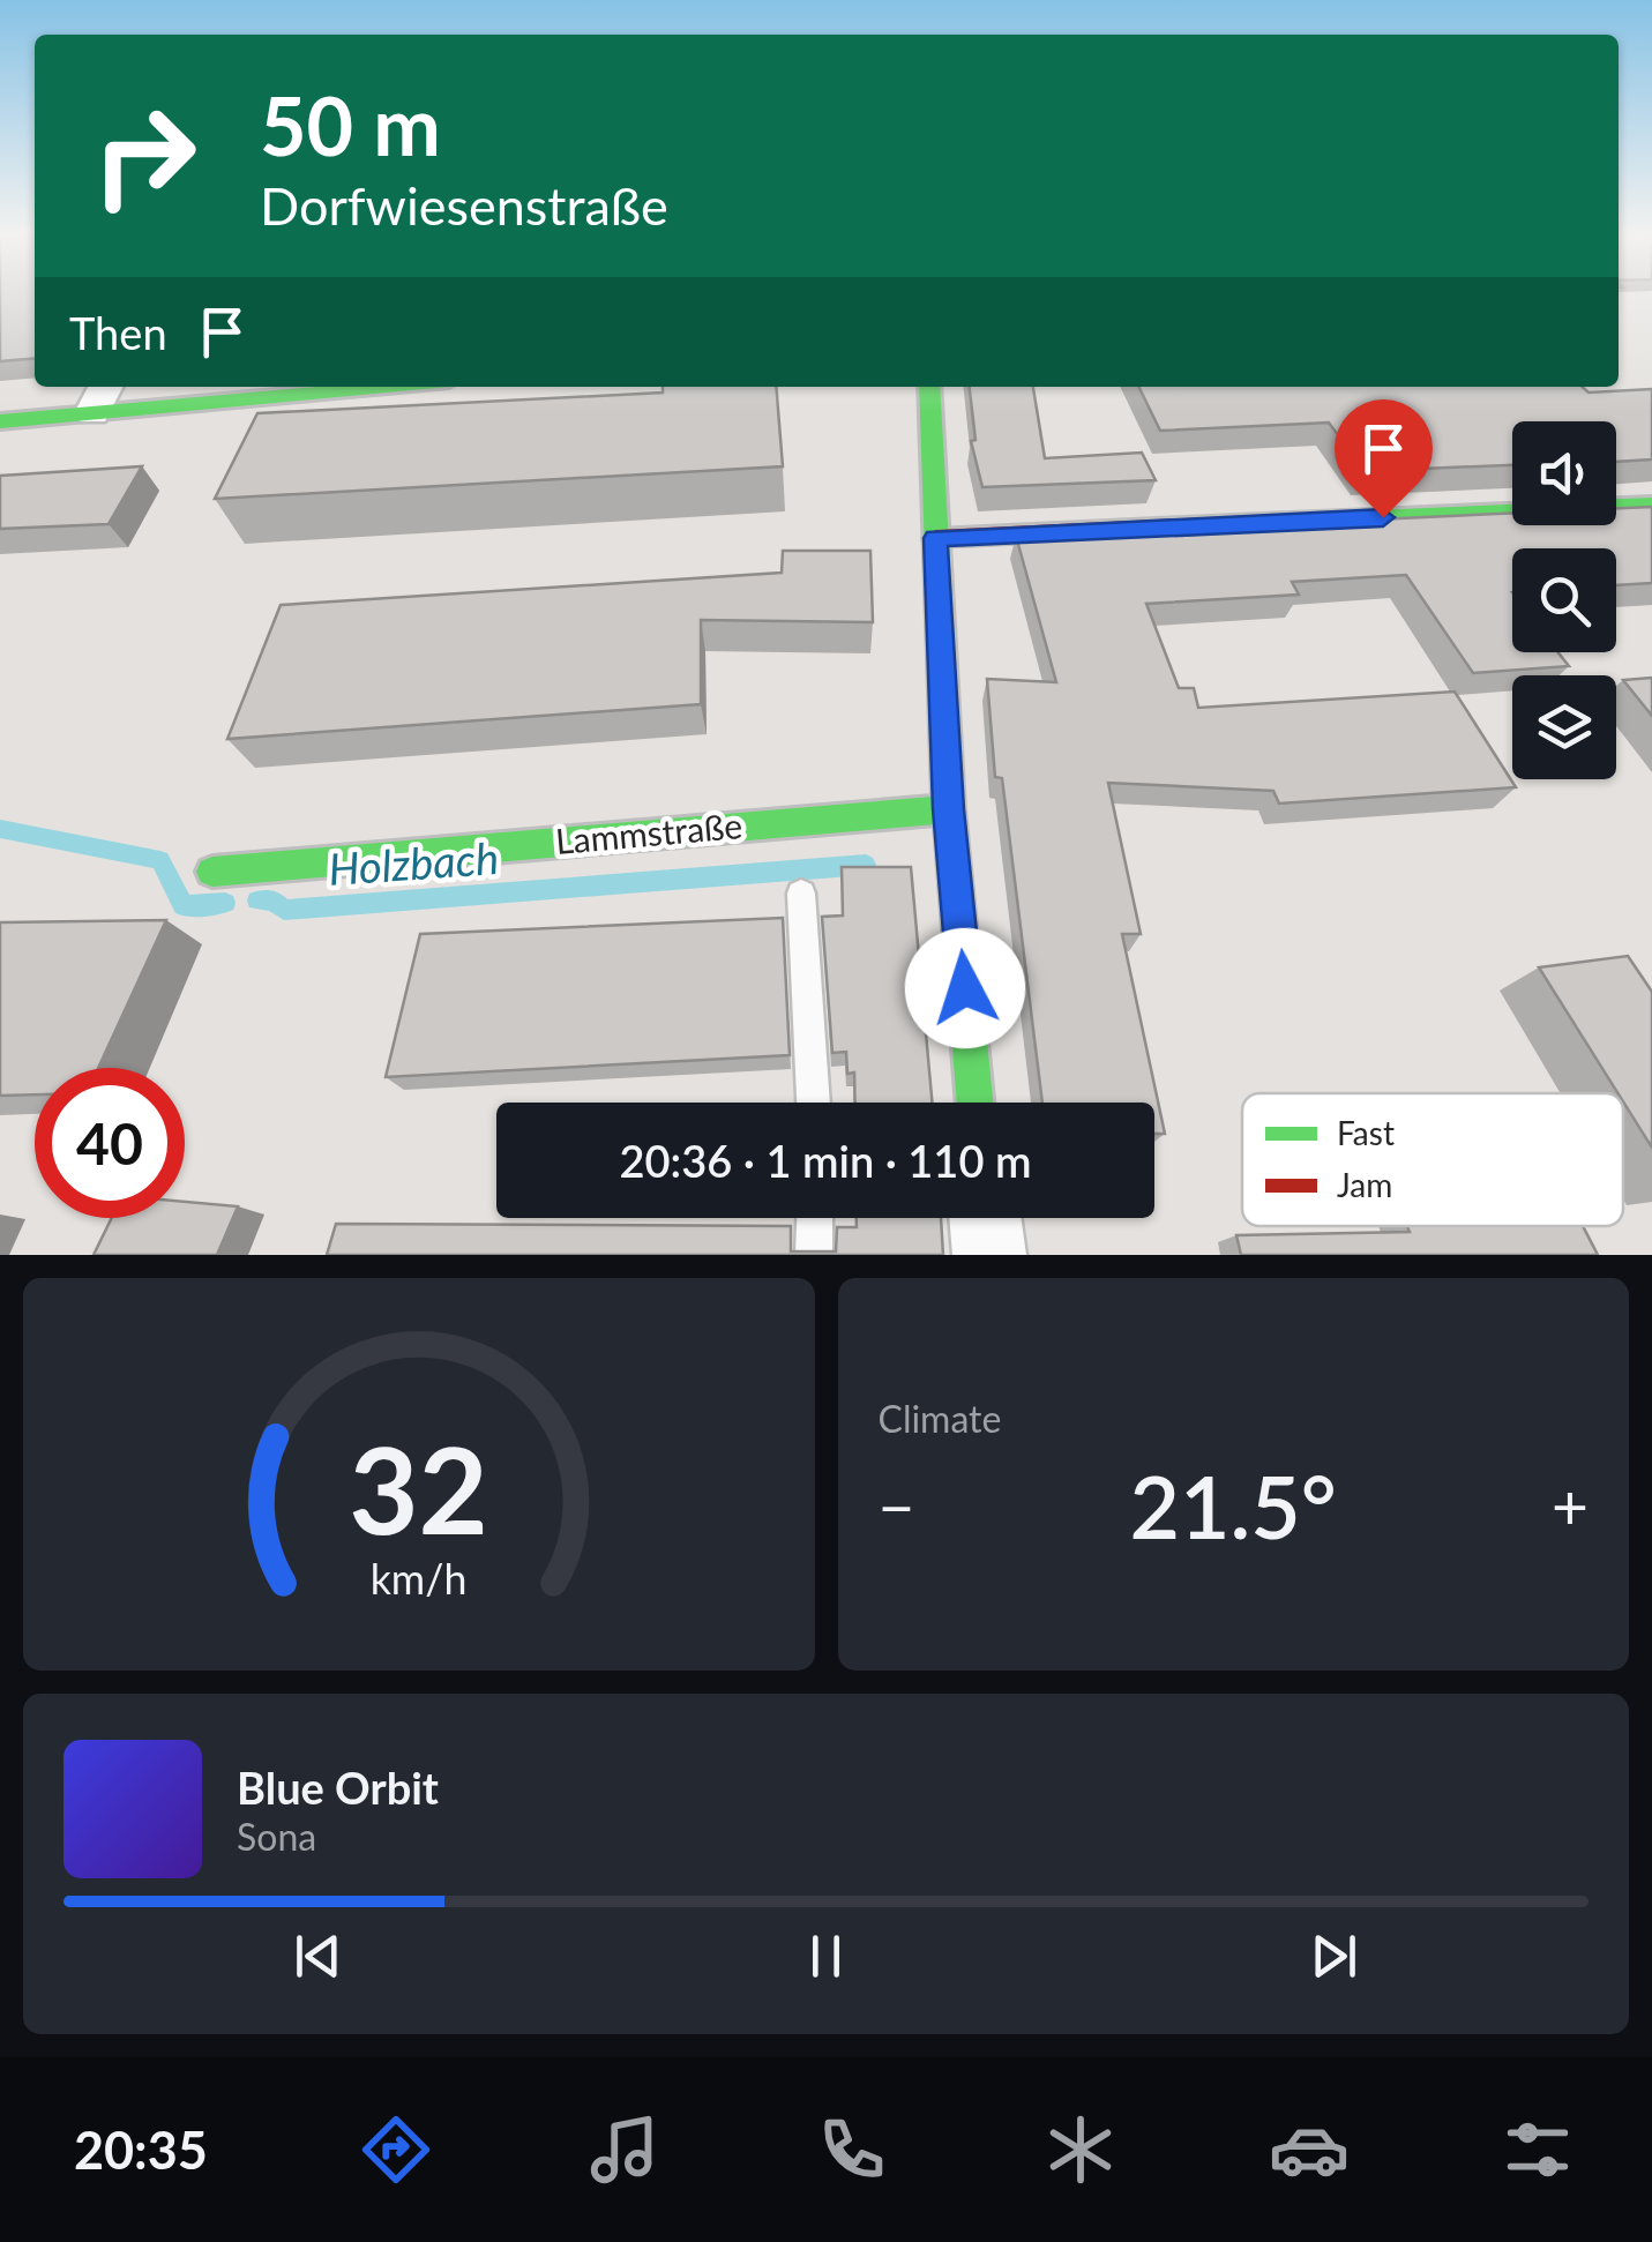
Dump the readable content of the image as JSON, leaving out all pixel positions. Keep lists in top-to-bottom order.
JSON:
{
  "streets": {
    "street": ["Lammstraße"]
  },
  "water": ["Holzbach"],
  "legend": ["Fast", "Jam"],
  "page": {
    "turn": ["50 m", "Dorfwiesenstraße"],
    "then": "Then",
    "limit": "40",
    "trip": "20:36 · 1 min · 110 m",
    "tile": "Climate",
    "heat": ["−", "21.5°", "+"],
    "song": ["Blue Orbit", "Sona"],
    "tabs": "20:35",
    "gauge": ["32", "km/h"]
  }
}
